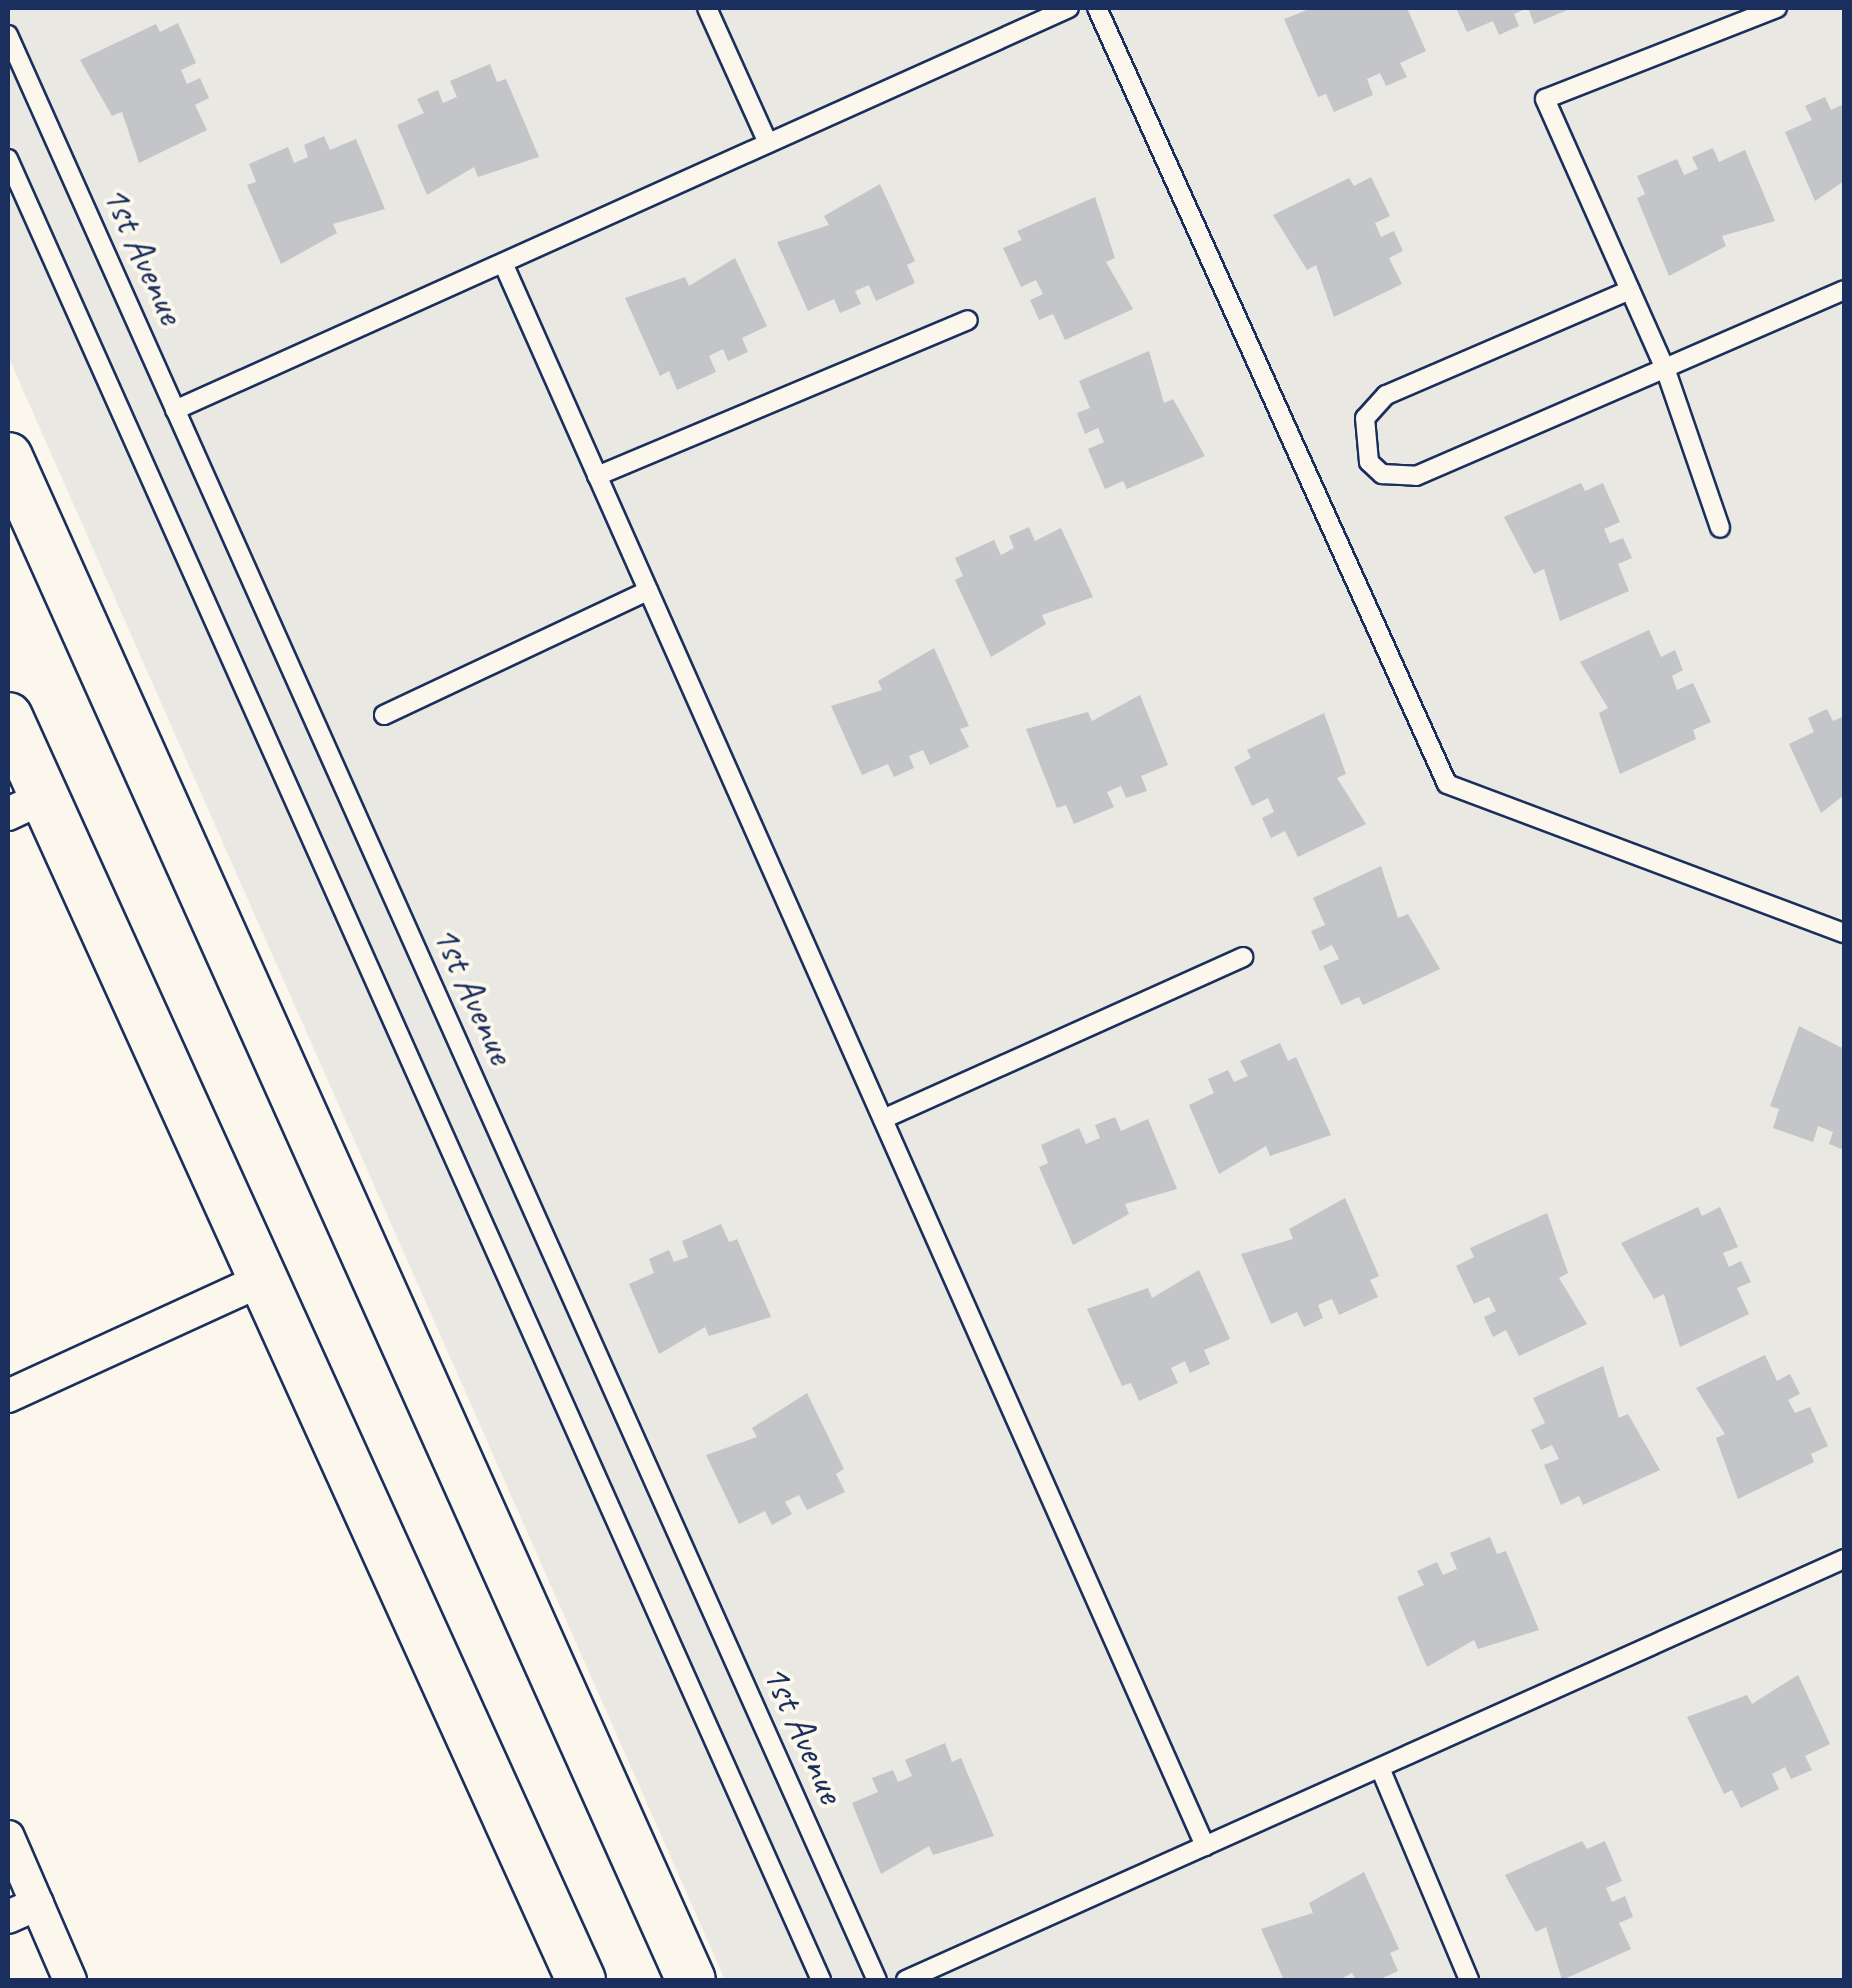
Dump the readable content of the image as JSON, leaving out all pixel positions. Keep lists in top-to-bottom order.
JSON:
{
  "streets": {
    "lane": ["1st Avenue"]
  }
}
